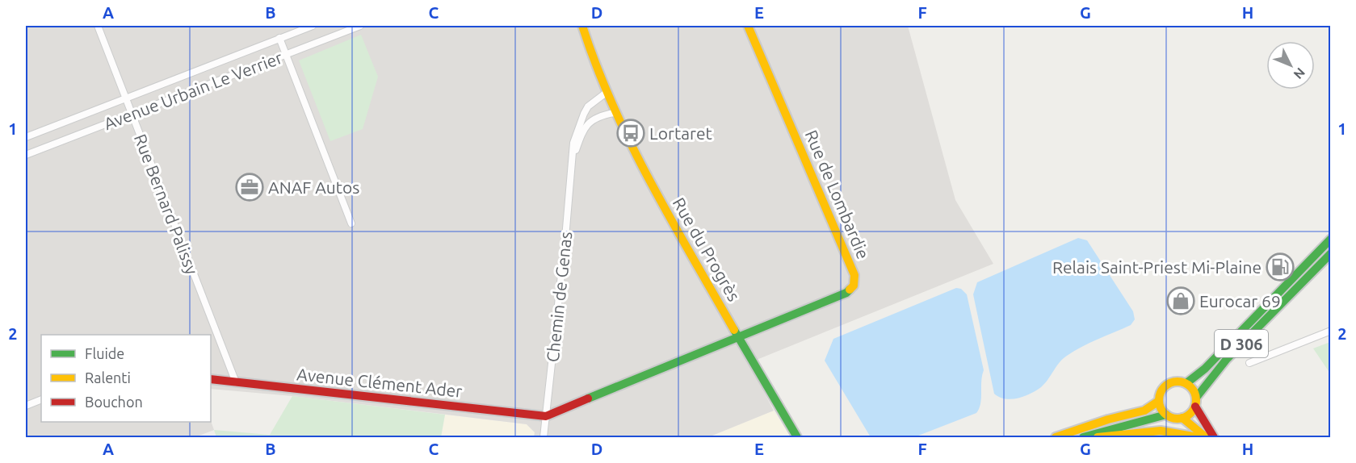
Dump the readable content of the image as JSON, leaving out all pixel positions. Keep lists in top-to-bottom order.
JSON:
{
  "streets": {
    "main road": [
      "Rue de Lombardie",
      "Rue du Progrès",
      "D 306",
      "Avenue Clément Ader"
    ],
    "street": ["Avenue Urbain Le Verrier", "Rue Bernard Palissy", "Chemin de Genas"]
  },
  "crossings": [
    ["Avenue Urbain Le Verrier", "Rue Bernard Palissy"],
    ["Rue de Lombardie", "Rue du Progrès"],
    ["Rue de Lombardie", "Chemin de Genas"],
    ["Rue de Lombardie", "Avenue Clément Ader"],
    ["Rue Bernard Palissy", "Avenue Clément Ader"],
    ["Rue du Progrès", "Chemin de Genas"],
    ["Chemin de Genas", "Avenue Clément Ader"]
  ],
  "places": {
    "bus stop": ["Lortaret"],
    "office": ["ANAF Autos"],
    "fuel station": ["Relais Saint-Priest Mi-Plaine"],
    "shop": ["Eurocar 69"]
  },
  "legend": ["Fluide", "Ralenti", "Bouchon"],
  "north": "bottom right",
  "grid": {
    "columns": [
      "A",
      "B",
      "C",
      "D",
      "E",
      "F",
      "G",
      "H"
    ],
    "rows": ["1", "2"]
  }
}
